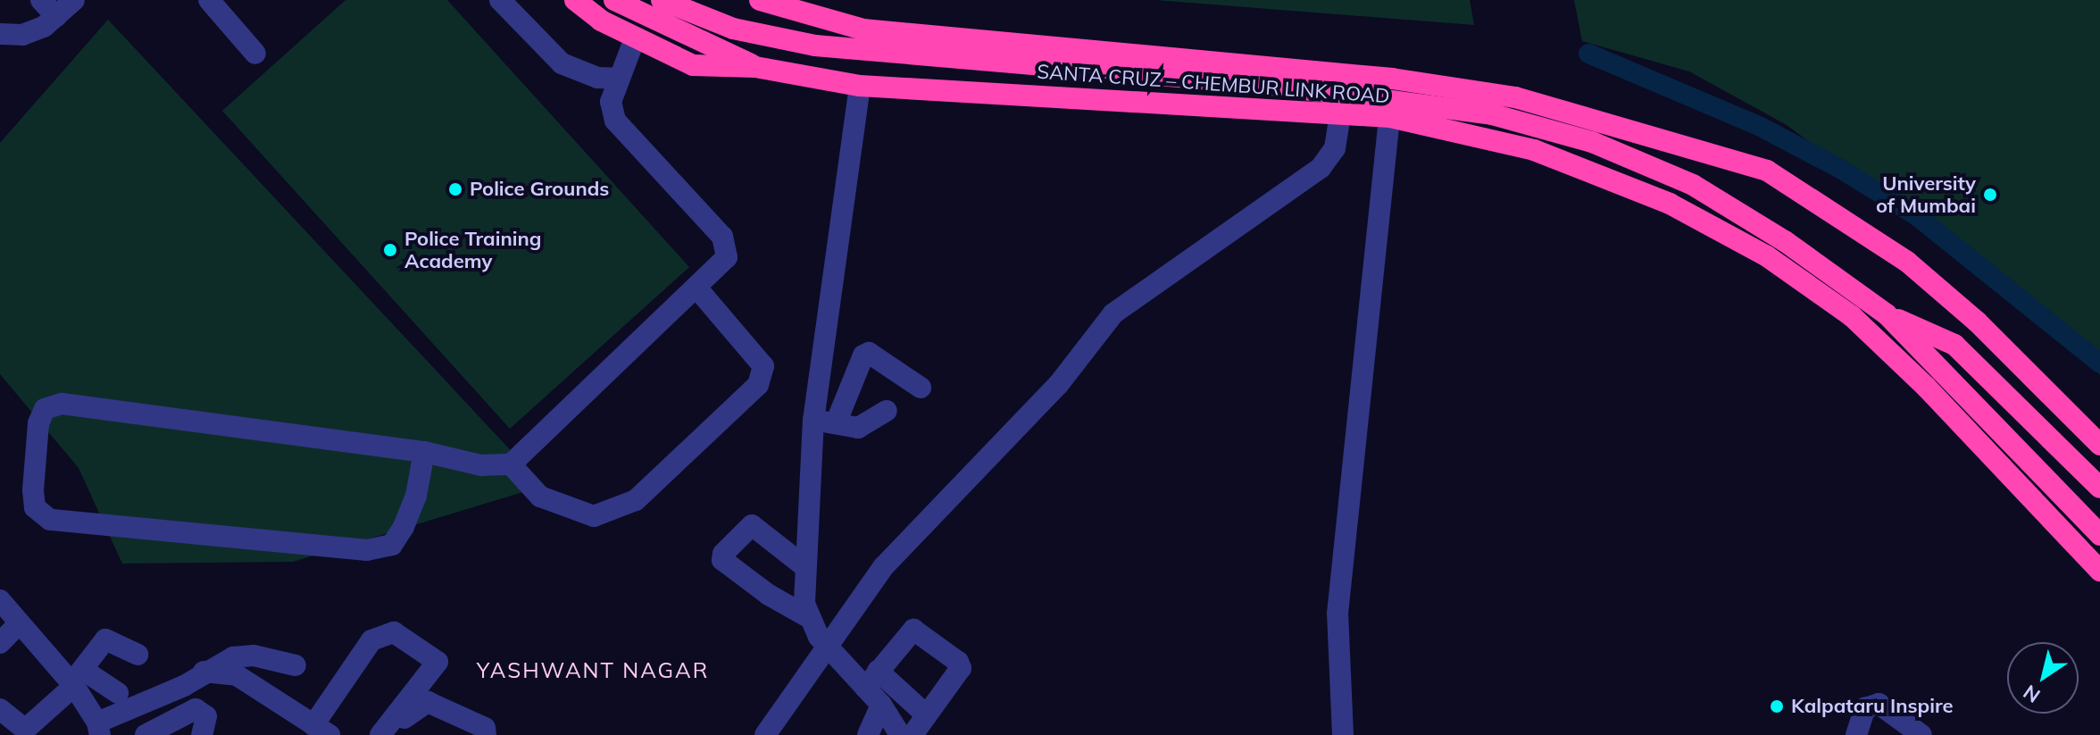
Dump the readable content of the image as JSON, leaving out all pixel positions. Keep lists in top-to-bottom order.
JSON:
{
  "streets": {
    "highway": ["SANTA CRUZ – CHEMBUR LINK ROAD"]
  },
  "districts": ["YASHWANT NAGAR"],
  "places": [
    "Police Grounds",
    "University of Mumbai",
    "Police Training Academy",
    "Kalpataru Inspire"
  ],
  "north": "bottom left"
}
